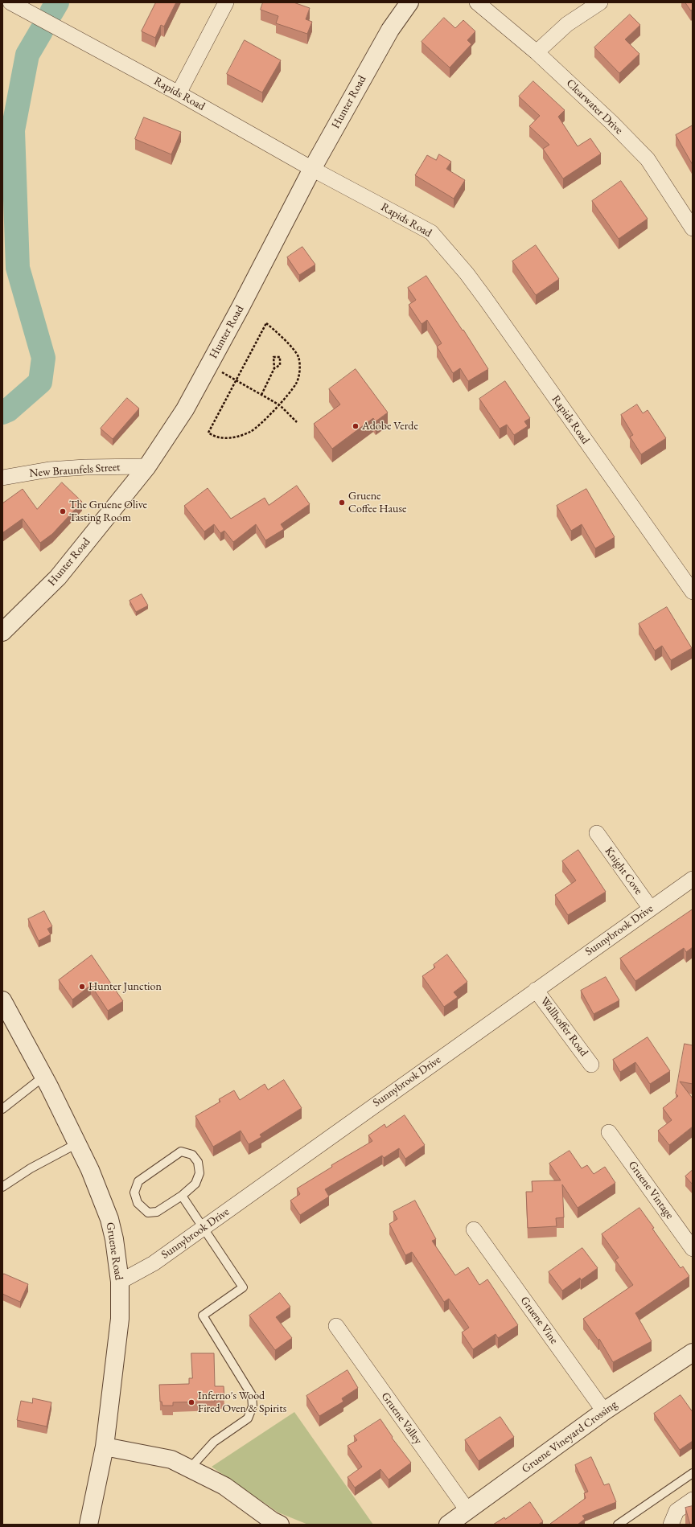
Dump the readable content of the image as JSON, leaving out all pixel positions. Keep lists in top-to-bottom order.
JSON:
{
  "streets": {
    "street": [
      "Rapids Road",
      "Hunter Road",
      "Clearwater Drive",
      "New Braunfels Street",
      "Knight Cove",
      "Sunnybrook Drive",
      "Wallhoffer Road",
      "Gruene Vintage",
      "Gruene Road",
      "Gruene Vine",
      "Gruene Valley",
      "Gruene Vineyard Crossing"
    ]
  },
  "crossings": [
    ["Rapids Road", "Hunter Road"],
    ["Hunter Road", "New Braunfels Street"],
    ["Knight Cove", "Sunnybrook Drive"],
    ["Sunnybrook Drive", "Wallhoffer Road"],
    ["Sunnybrook Drive", "Gruene Road"],
    ["Gruene Vine", "Gruene Vineyard Crossing"],
    ["Gruene Valley", "Gruene Vineyard Crossing"]
  ],
  "places": [
    "Adobe Verde",
    "Gruene Coffee Hause",
    "The Gruene Olive Tasting Room",
    "Hunter Junction",
    "Inferno's Wood Fired Oven & Spirits"
  ]
}
